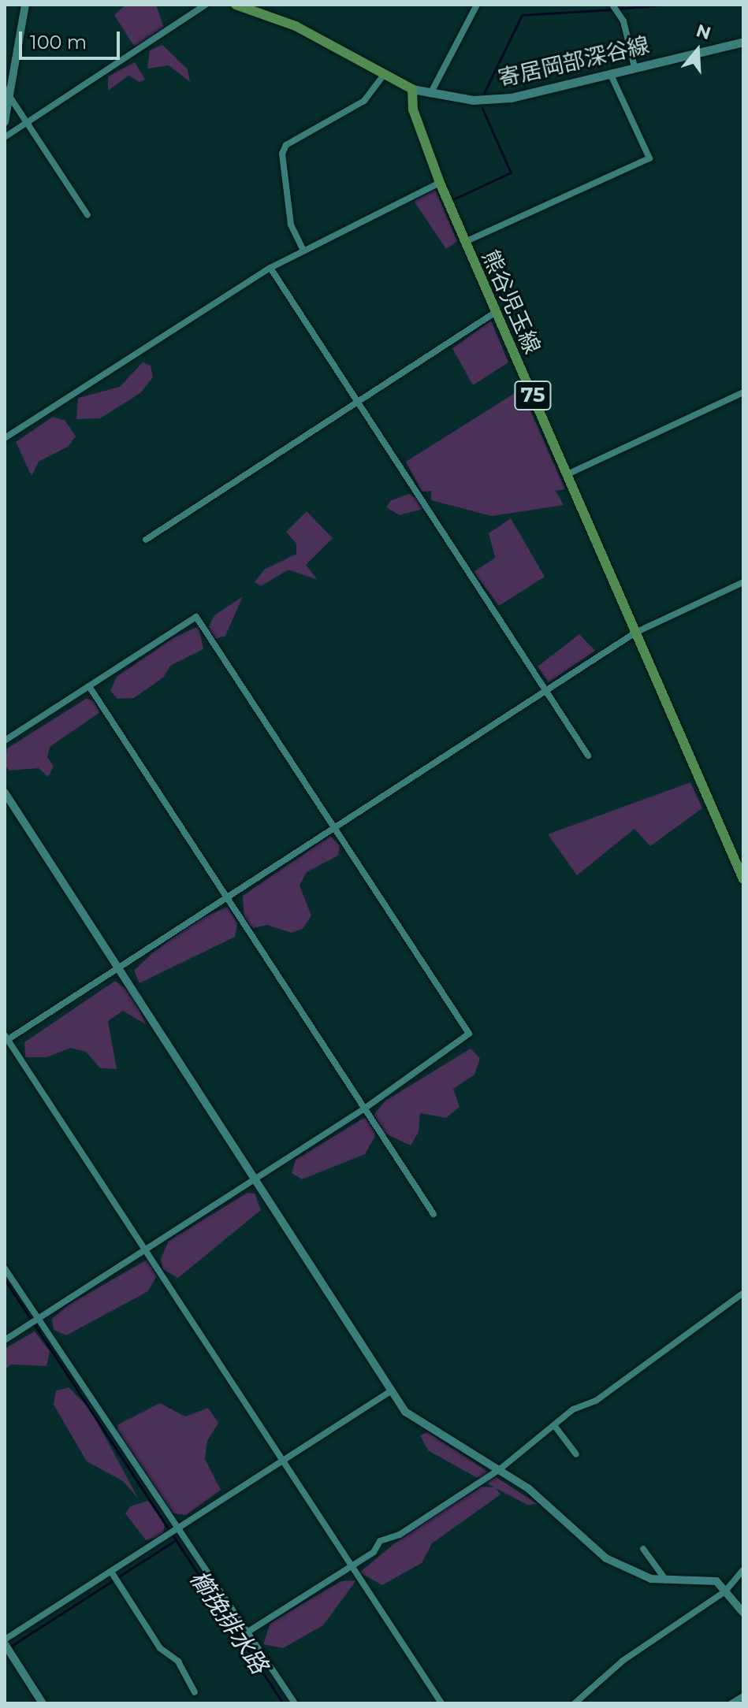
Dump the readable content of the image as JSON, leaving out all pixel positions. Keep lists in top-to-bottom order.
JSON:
{
  "streets": {
    "main road": ["寄居岡部深谷線", "熊谷児玉線", "75"]
  },
  "crossings": [
    ["寄居岡部深谷線", "熊谷児玉線"]
  ],
  "water": ["櫛挽排水路"],
  "scale_bar": "100 m",
  "north": "top"
}
